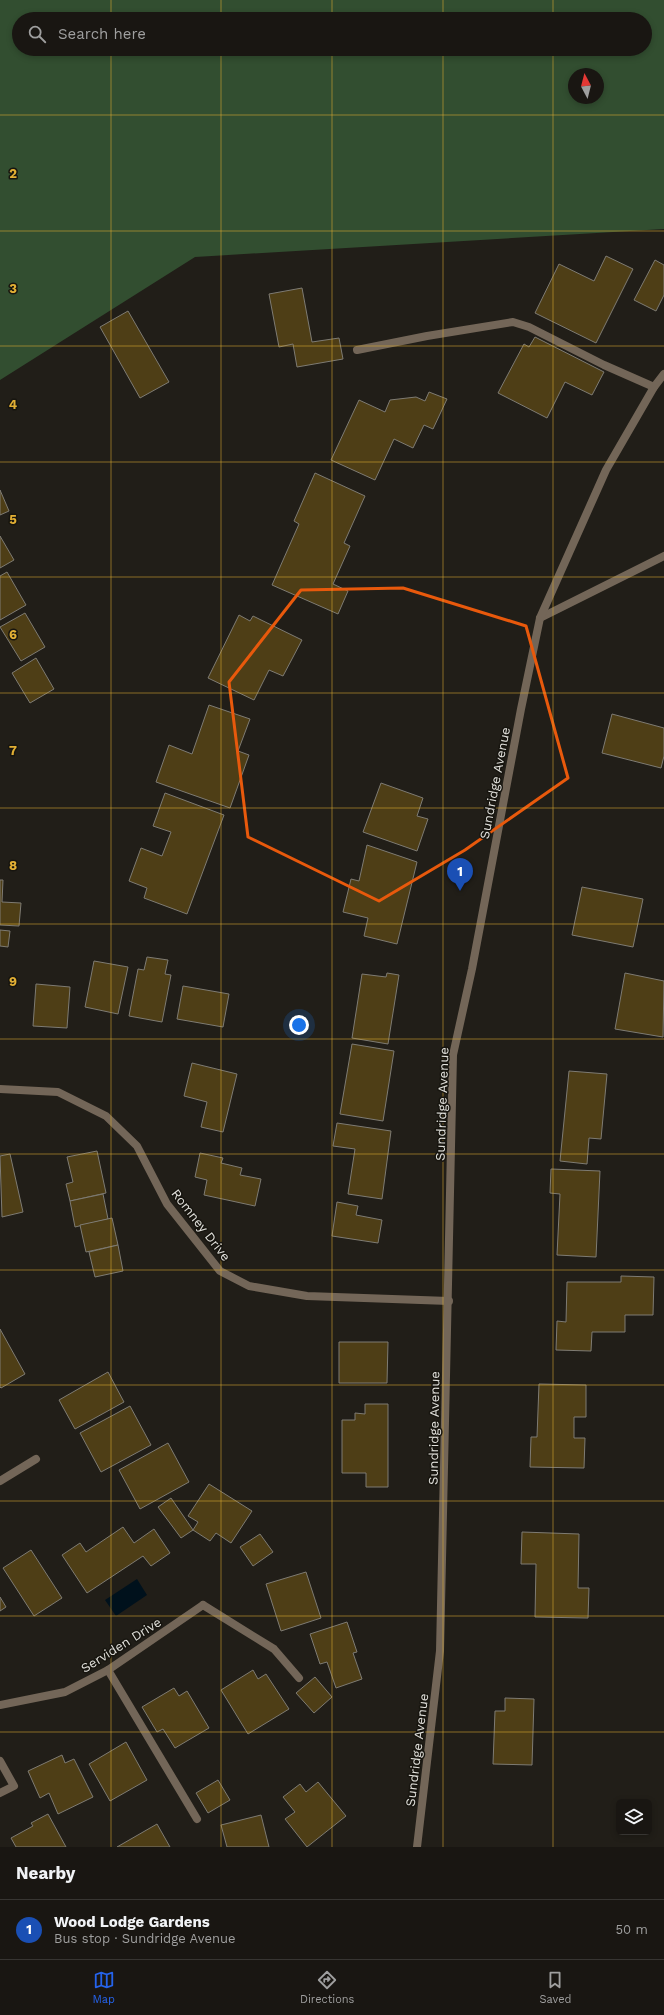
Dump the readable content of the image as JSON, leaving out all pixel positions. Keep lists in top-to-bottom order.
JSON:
{
  "streets": {
    "street": ["Sundridge Avenue", "Romney Drive", "Serviden Drive"]
  },
  "crossings": [
    ["Sundridge Avenue", "Romney Drive"]
  ],
  "north": "top",
  "page": {
    "search": "Search here",
    "pins": "1",
    "heading": "Nearby",
    "list": [
      {
        "mark": "1",
        "name": "Wood Lodge Gardens",
        "note": "Bus stop · Sundridge Avenue",
        "value": "50 m"
      }
    ],
    "nav": ["Map", "Directions", "Saved"]
  },
  "grid": {
    "rows": [
      "2",
      "3",
      "4",
      "5",
      "6",
      "7",
      "8",
      "9"
    ]
  }
}
